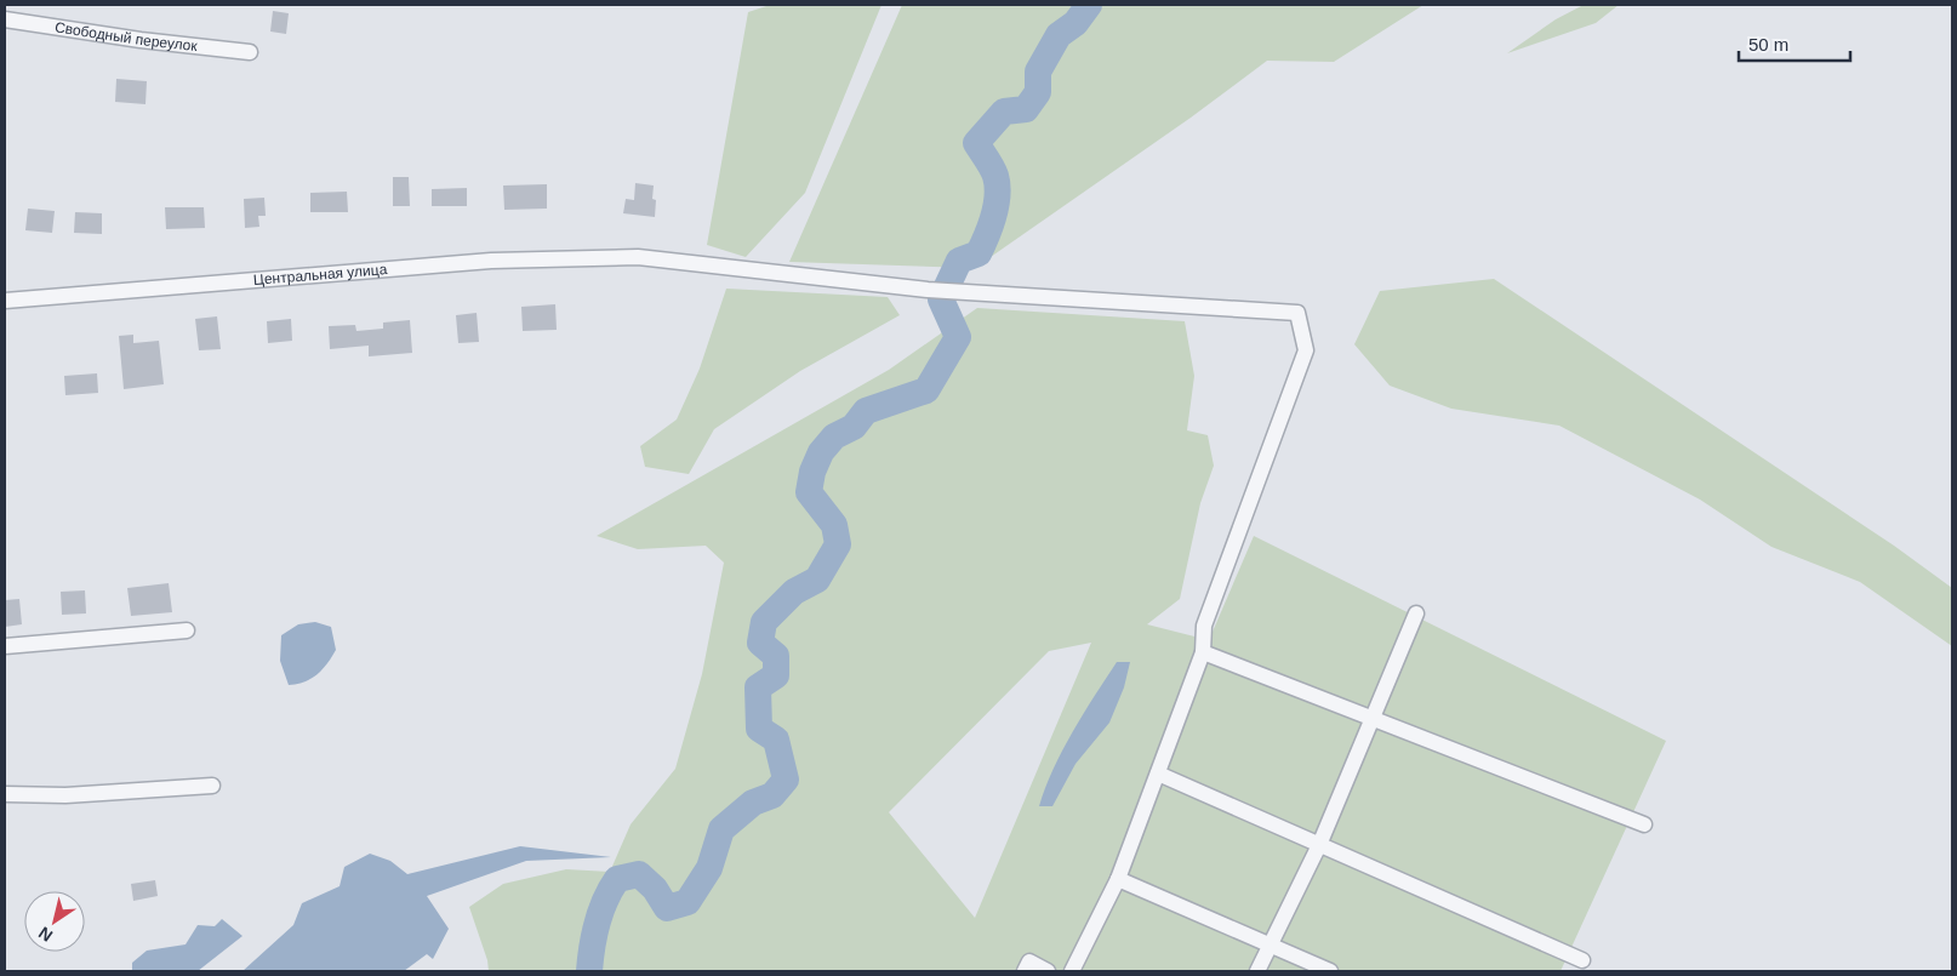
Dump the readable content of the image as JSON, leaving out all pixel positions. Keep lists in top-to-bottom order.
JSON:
{
  "streets": {
    "street": ["Свободный переулок", "Центральная улица"]
  },
  "scale_bar": "50 m",
  "north": "bottom left"
}
